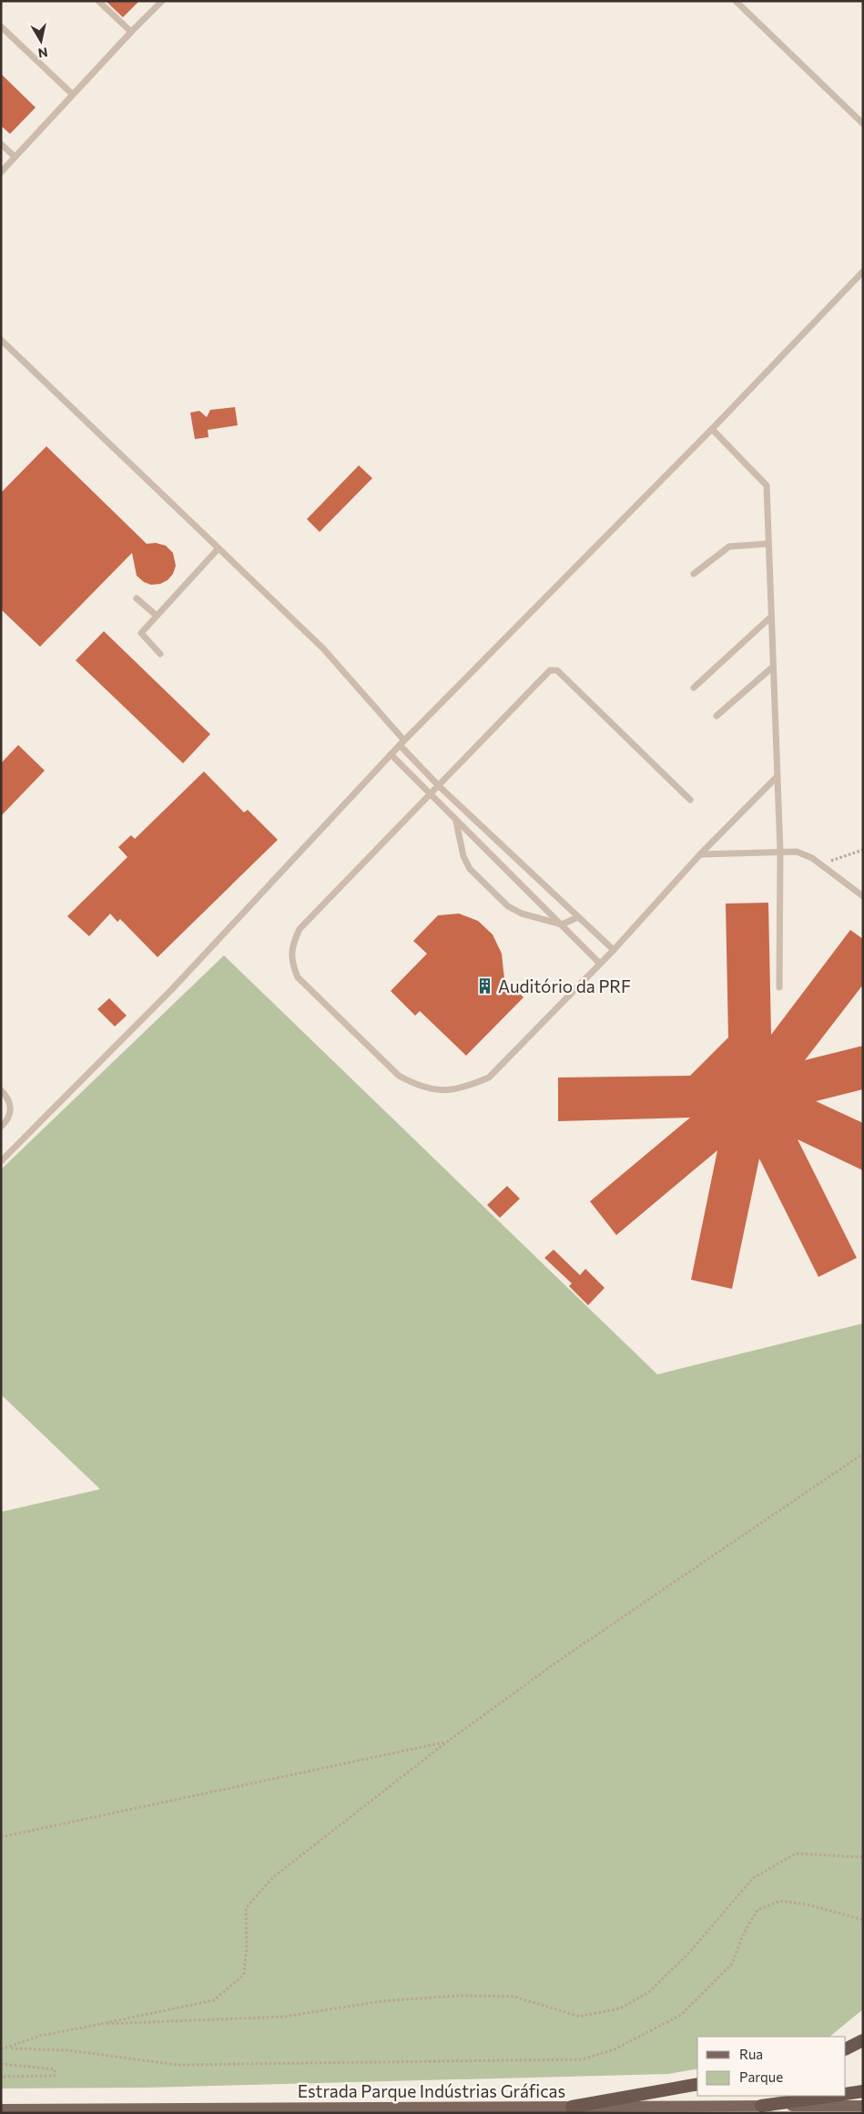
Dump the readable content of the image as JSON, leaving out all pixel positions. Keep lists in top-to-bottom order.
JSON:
{
  "streets": {
    "main road": ["Estrada Parque Indústrias Gráficas"]
  },
  "places": {
    "building": ["Auditório da PRF"]
  },
  "legend": ["Rua", "Parque"],
  "north": "bottom"
}
